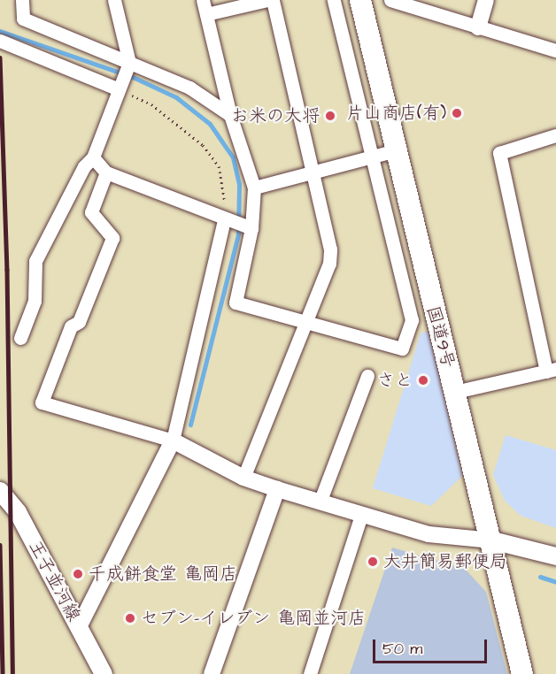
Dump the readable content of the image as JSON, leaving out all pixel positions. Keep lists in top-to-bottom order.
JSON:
{
  "streets": {
    "highway": ["国道9号"],
    "main road": ["王子並河線"]
  },
  "places": [
    "片山商店(有)",
    "お米の大将",
    "さと",
    "大井簡易郵便局",
    "千成餅食堂 亀岡店",
    "セブン-イレブン 亀岡並河店"
  ],
  "scale_bar": "50 m"
}
